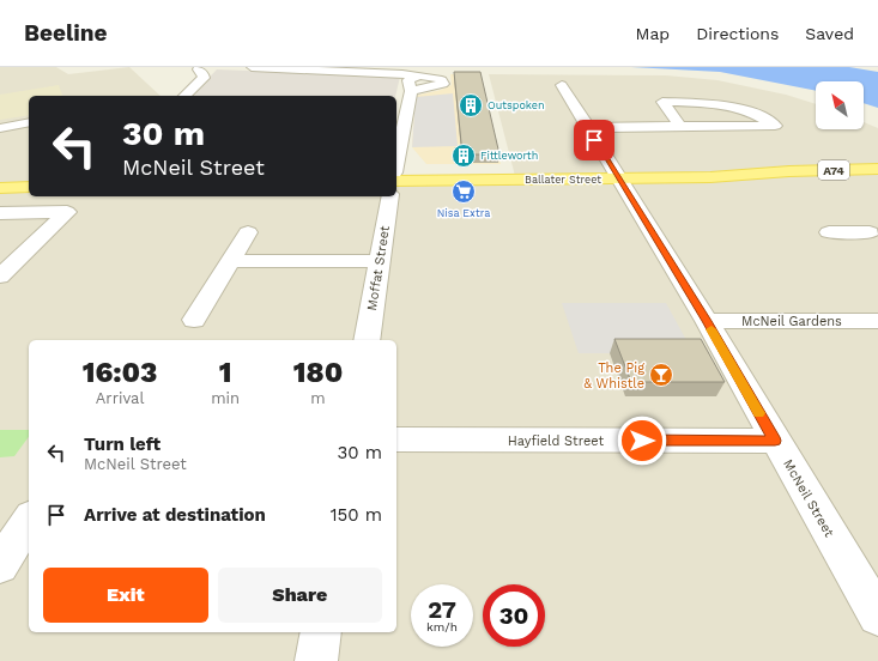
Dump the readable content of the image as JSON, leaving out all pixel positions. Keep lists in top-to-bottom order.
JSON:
{
  "streets": {
    "main road": ["A74", "Ballater Street"],
    "street": [
      "Moffat Street",
      "McNeil Gardens",
      "Hayfield Street",
      "McNeil Street"
    ]
  },
  "crossings": [
    ["Ballater Street", "McNeil Street"],
    ["McNeil Gardens", "McNeil Street"],
    ["Hayfield Street", "McNeil Street"]
  ],
  "places": {
    "building": ["Outspoken", "Fittleworth"],
    "supermarket": ["Nisa Extra"],
    "bar": ["The Pig & Whistle"]
  },
  "north": "top left",
  "page": {
    "header": "Beeline",
    "nav": ["Map", "Directions", "Saved"],
    "turn": ["30 m", "McNeil Street"],
    "eta": [
      "16:03",
      "Arrival",
      "1",
      "min",
      "180",
      "m"
    ],
    "list": [
      {
        "name": "Turn left",
        "note": "McNeil Street",
        "value": "30 m"
      },
      {
        "name": "Arrive at destination",
        "value": "150 m"
      }
    ],
    "buttons": ["Exit", "Share"],
    "speed": "27 km/h",
    "limit": "30"
  }
}
